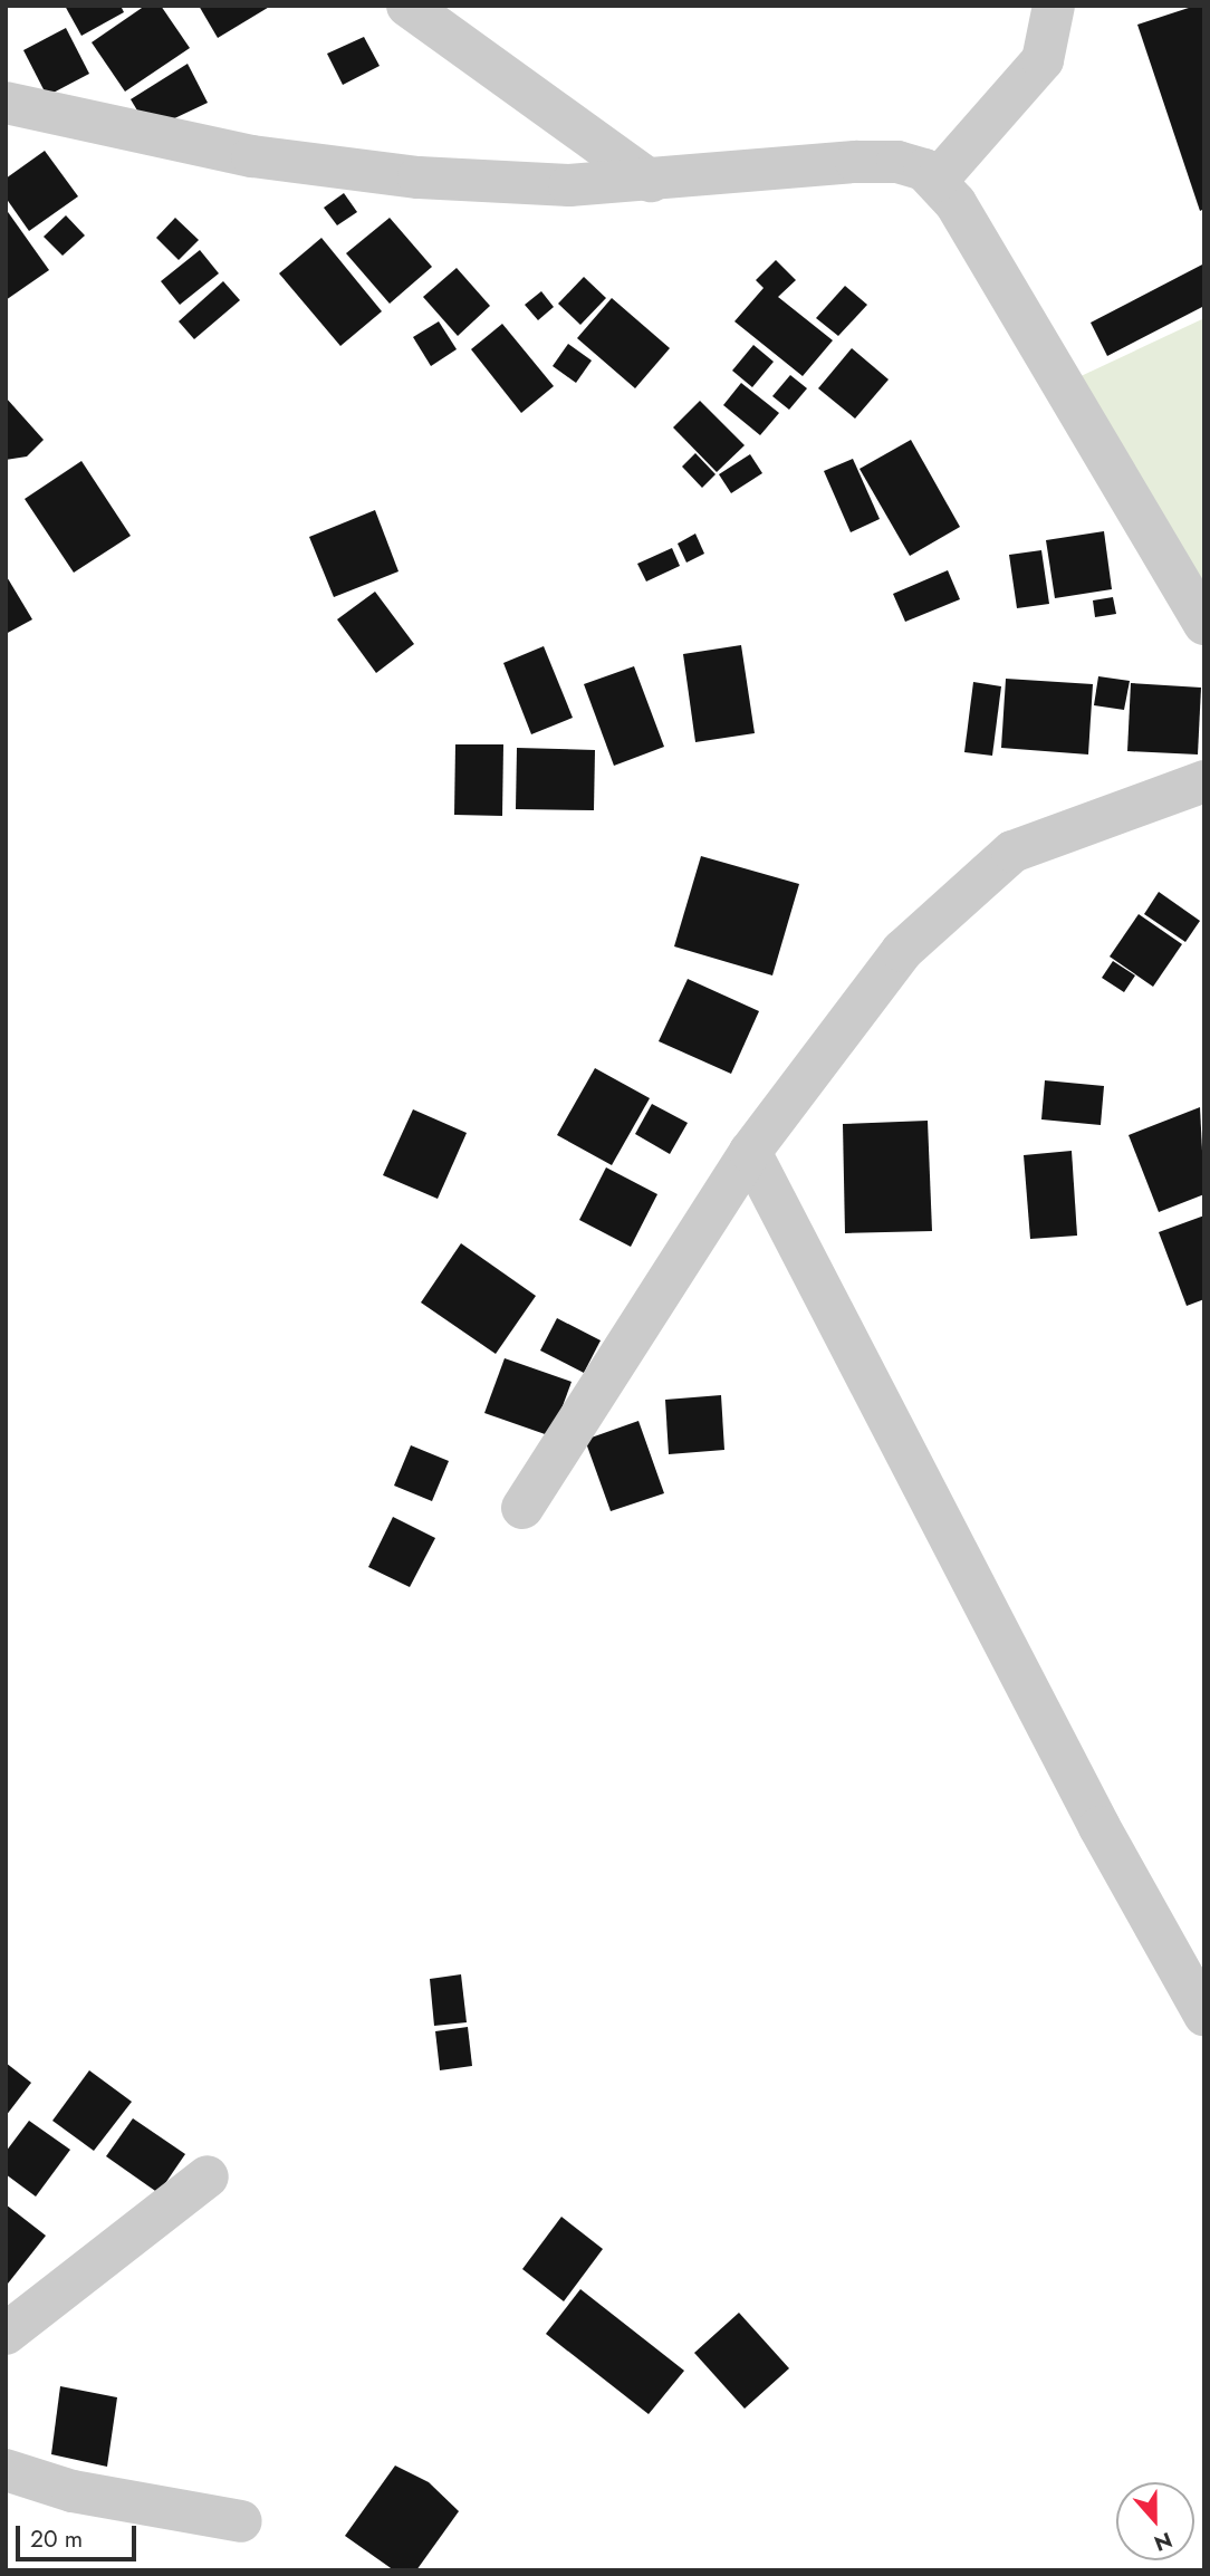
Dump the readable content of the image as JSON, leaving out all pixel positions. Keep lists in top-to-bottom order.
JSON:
{
  "scale_bar": "20 m",
  "north": "bottom"
}
